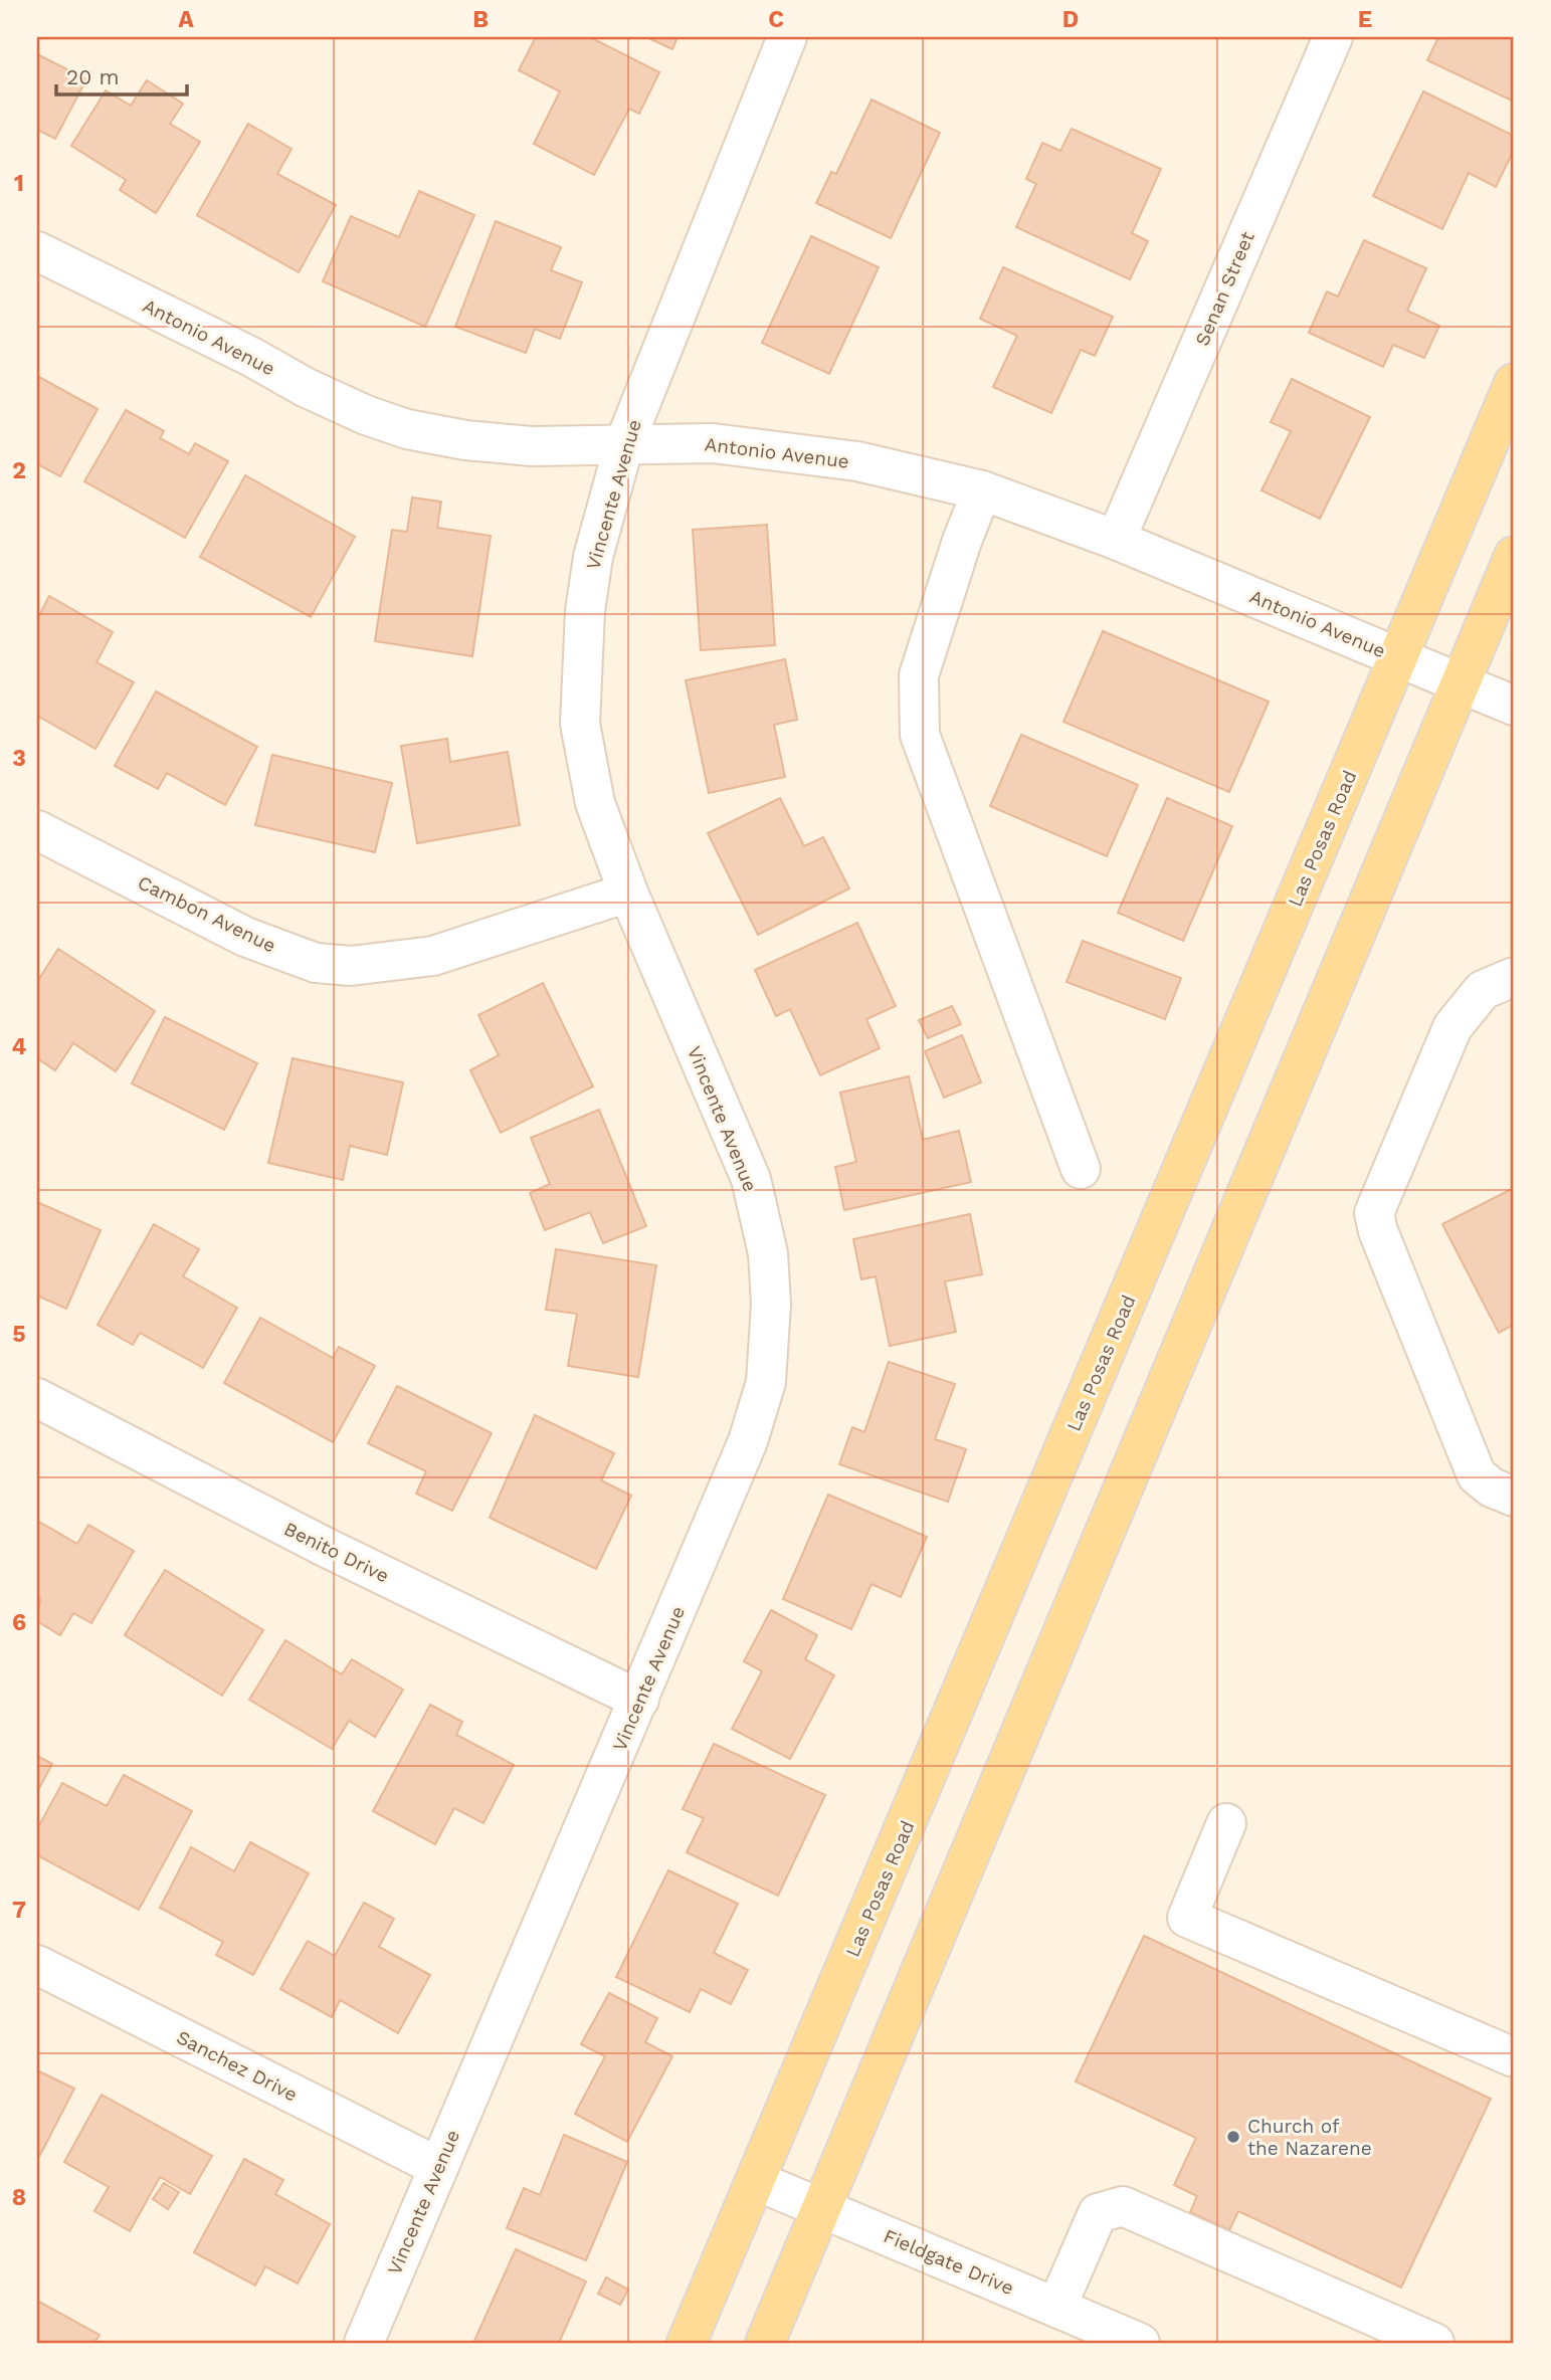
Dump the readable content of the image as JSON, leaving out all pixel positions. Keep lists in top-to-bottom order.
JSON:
{
  "streets": {
    "main road": ["Las Posas Road"],
    "street": [
      "Senan Street",
      "Antonio Avenue",
      "Vincente Avenue",
      "Cambon Avenue",
      "Benito Drive",
      "Sanchez Drive",
      "Fieldgate Drive"
    ]
  },
  "crossings": [
    ["Senan Street", "Antonio Avenue"],
    ["Antonio Avenue", "Vincente Avenue"],
    ["Antonio Avenue", "Las Posas Road"],
    ["Vincente Avenue", "Cambon Avenue"],
    ["Vincente Avenue", "Benito Drive"],
    ["Vincente Avenue", "Sanchez Drive"],
    ["Las Posas Road", "Fieldgate Drive"]
  ],
  "places": ["Church of the Nazarene"],
  "scale_bar": "20 m",
  "grid": {
    "columns": [
      "A",
      "B",
      "C",
      "D",
      "E"
    ],
    "rows": [
      "1",
      "2",
      "3",
      "4",
      "5",
      "6",
      "7",
      "8"
    ]
  }
}
